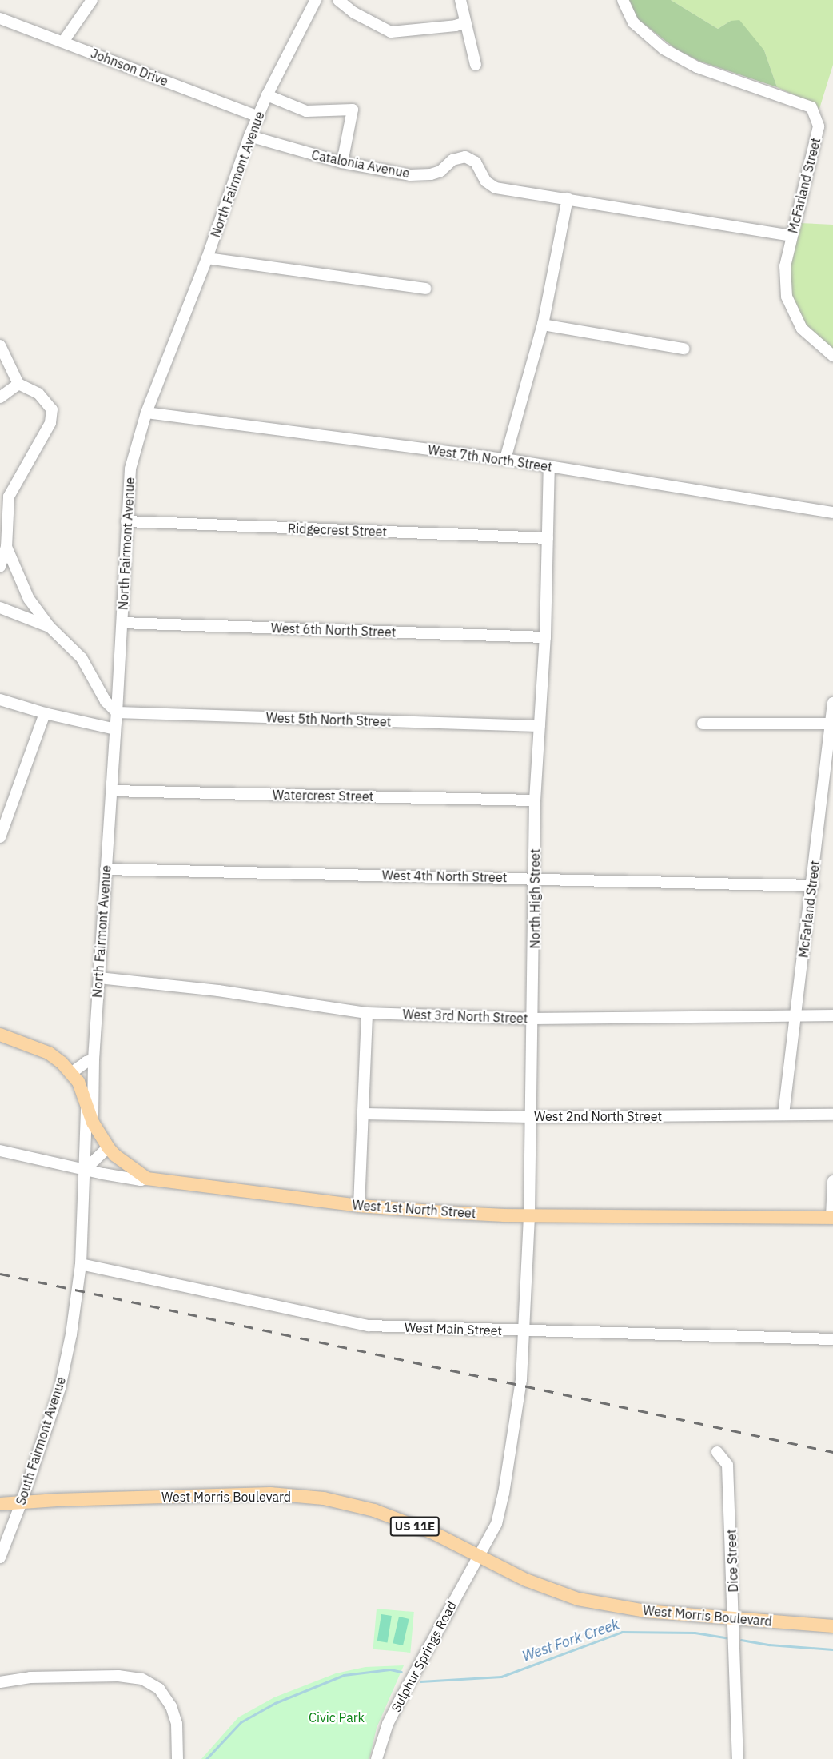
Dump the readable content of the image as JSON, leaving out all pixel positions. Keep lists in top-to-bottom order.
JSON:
{
  "streets": {
    "main road": ["West 1st North Street", "West Morris Boulevard", "US 11E"],
    "street": [
      "Johnson Drive",
      "Catalonia Avenue",
      "North Fairmont Avenue",
      "McFarland Street",
      "West 7th North Street",
      "Ridgecrest Street",
      "West 6th North Street",
      "West 5th North Street",
      "Watercrest Street",
      "West 4th North Street",
      "North High Street",
      "West 3rd North Street",
      "West 2nd North Street",
      "West Main Street",
      "South Fairmont Avenue",
      "Dice Street",
      "Sulphur Springs Road"
    ]
  },
  "crossings": [
    ["Johnson Drive", "North Fairmont Avenue"],
    ["Catalonia Avenue", "North Fairmont Avenue"],
    ["North Fairmont Avenue", "West 7th North Street"],
    ["North Fairmont Avenue", "Ridgecrest Street"],
    ["North Fairmont Avenue", "West 6th North Street"],
    ["North Fairmont Avenue", "West 5th North Street"],
    ["North Fairmont Avenue", "Watercrest Street"],
    ["North Fairmont Avenue", "West 4th North Street"],
    ["North Fairmont Avenue", "West 3rd North Street"],
    ["McFarland Street", "West 4th North Street"],
    ["McFarland Street", "West 3rd North Street"],
    ["McFarland Street", "West 2nd North Street"],
    ["West 7th North Street", "North High Street"],
    ["Ridgecrest Street", "North High Street"],
    ["West 6th North Street", "North High Street"],
    ["West 5th North Street", "North High Street"],
    ["Watercrest Street", "North High Street"],
    ["West 4th North Street", "North High Street"],
    ["North High Street", "West 3rd North Street"],
    ["North High Street", "West 2nd North Street"],
    ["North High Street", "West 1st North Street"],
    ["North High Street", "West Main Street"],
    ["North High Street", "Sulphur Springs Road"],
    ["West Main Street", "South Fairmont Avenue"],
    ["West Main Street", "Sulphur Springs Road"],
    ["South Fairmont Avenue", "West Morris Boulevard"],
    ["West Morris Boulevard", "Dice Street"],
    ["West Morris Boulevard", "Sulphur Springs Road"]
  ],
  "water": ["West Fork Creek"],
  "parks": ["Civic Park"]
}
